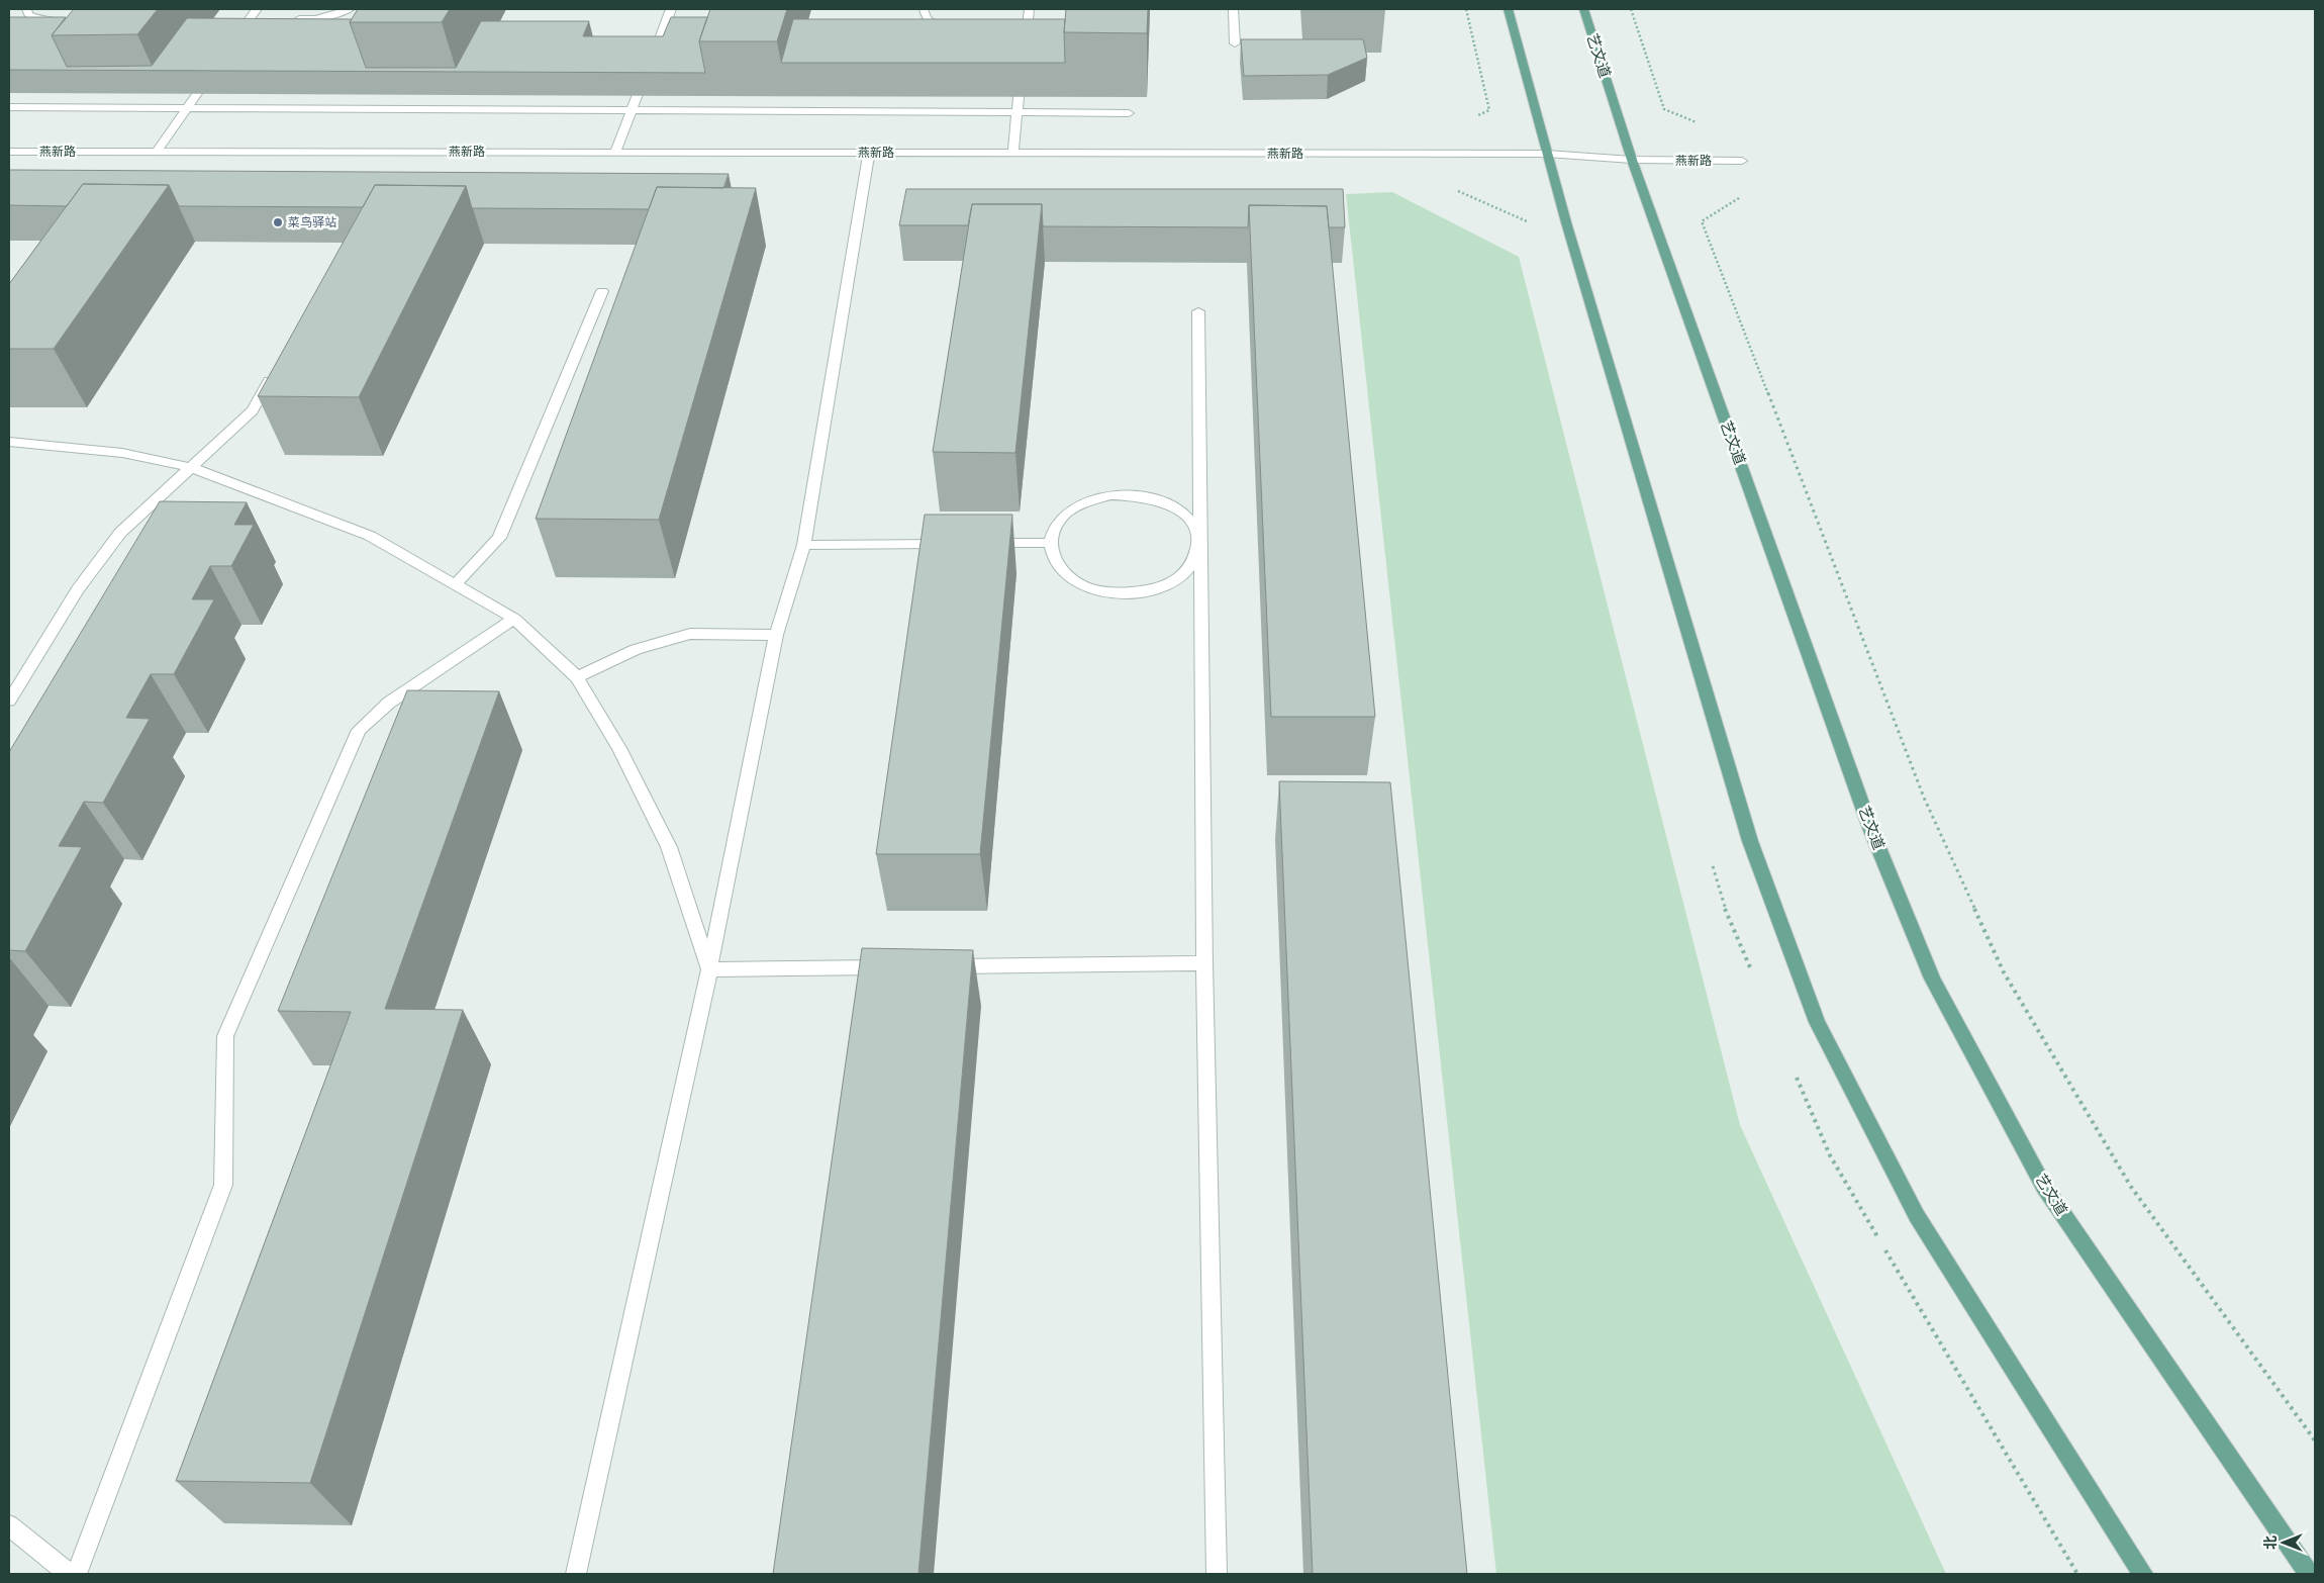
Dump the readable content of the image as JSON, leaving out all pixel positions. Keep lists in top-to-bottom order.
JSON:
{
  "streets": {
    "main road": ["艺文道"],
    "street": ["燕新路"]
  },
  "crossings": [
    ["艺文道", "燕新路"]
  ],
  "places": ["菜鸟驿站"],
  "north": "left"
}
